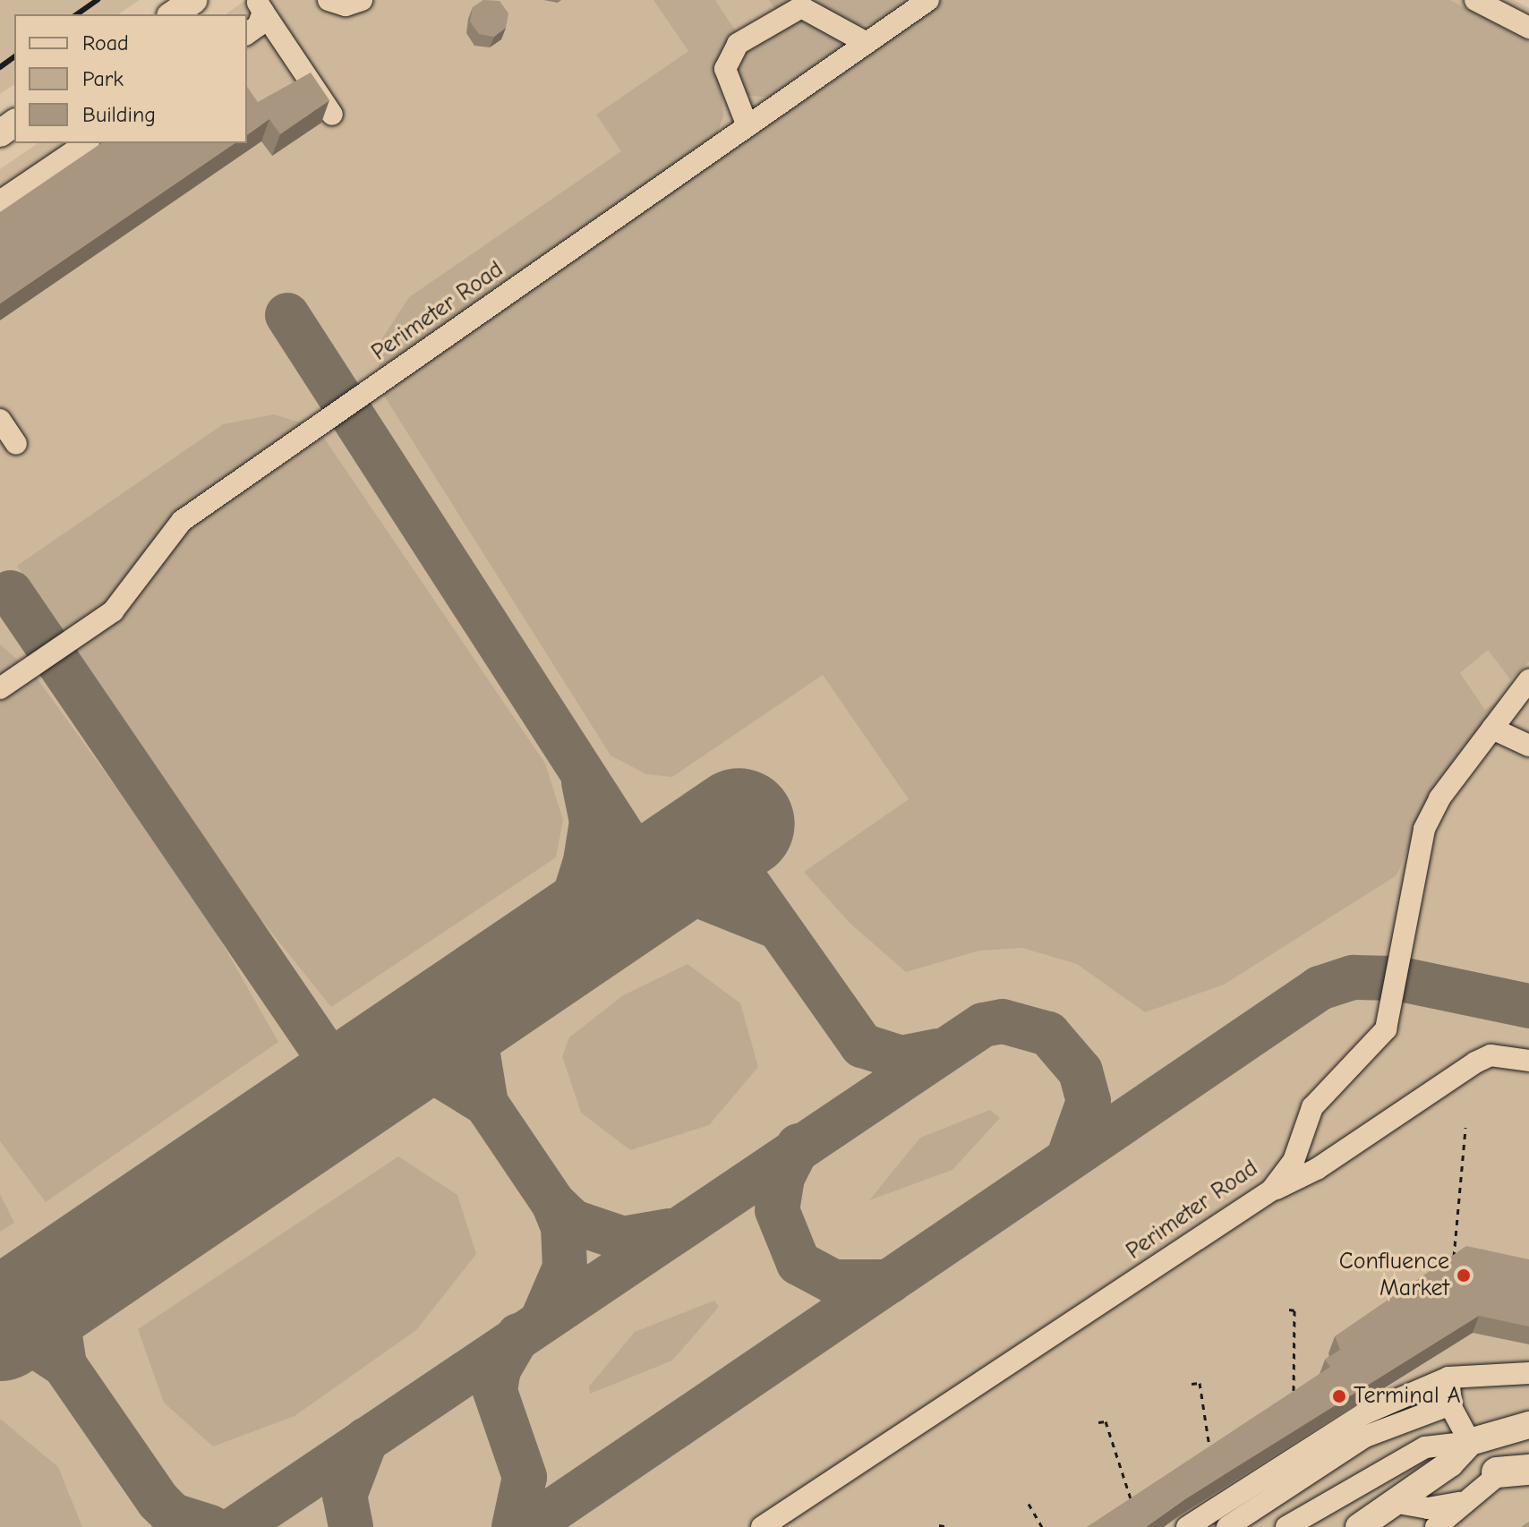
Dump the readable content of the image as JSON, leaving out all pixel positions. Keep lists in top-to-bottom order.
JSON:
{
  "streets": {
    "street": ["Perimeter Road"]
  },
  "places": ["Confluence Market", "Terminal A"],
  "legend": ["Road", "Park", "Building"]
}
